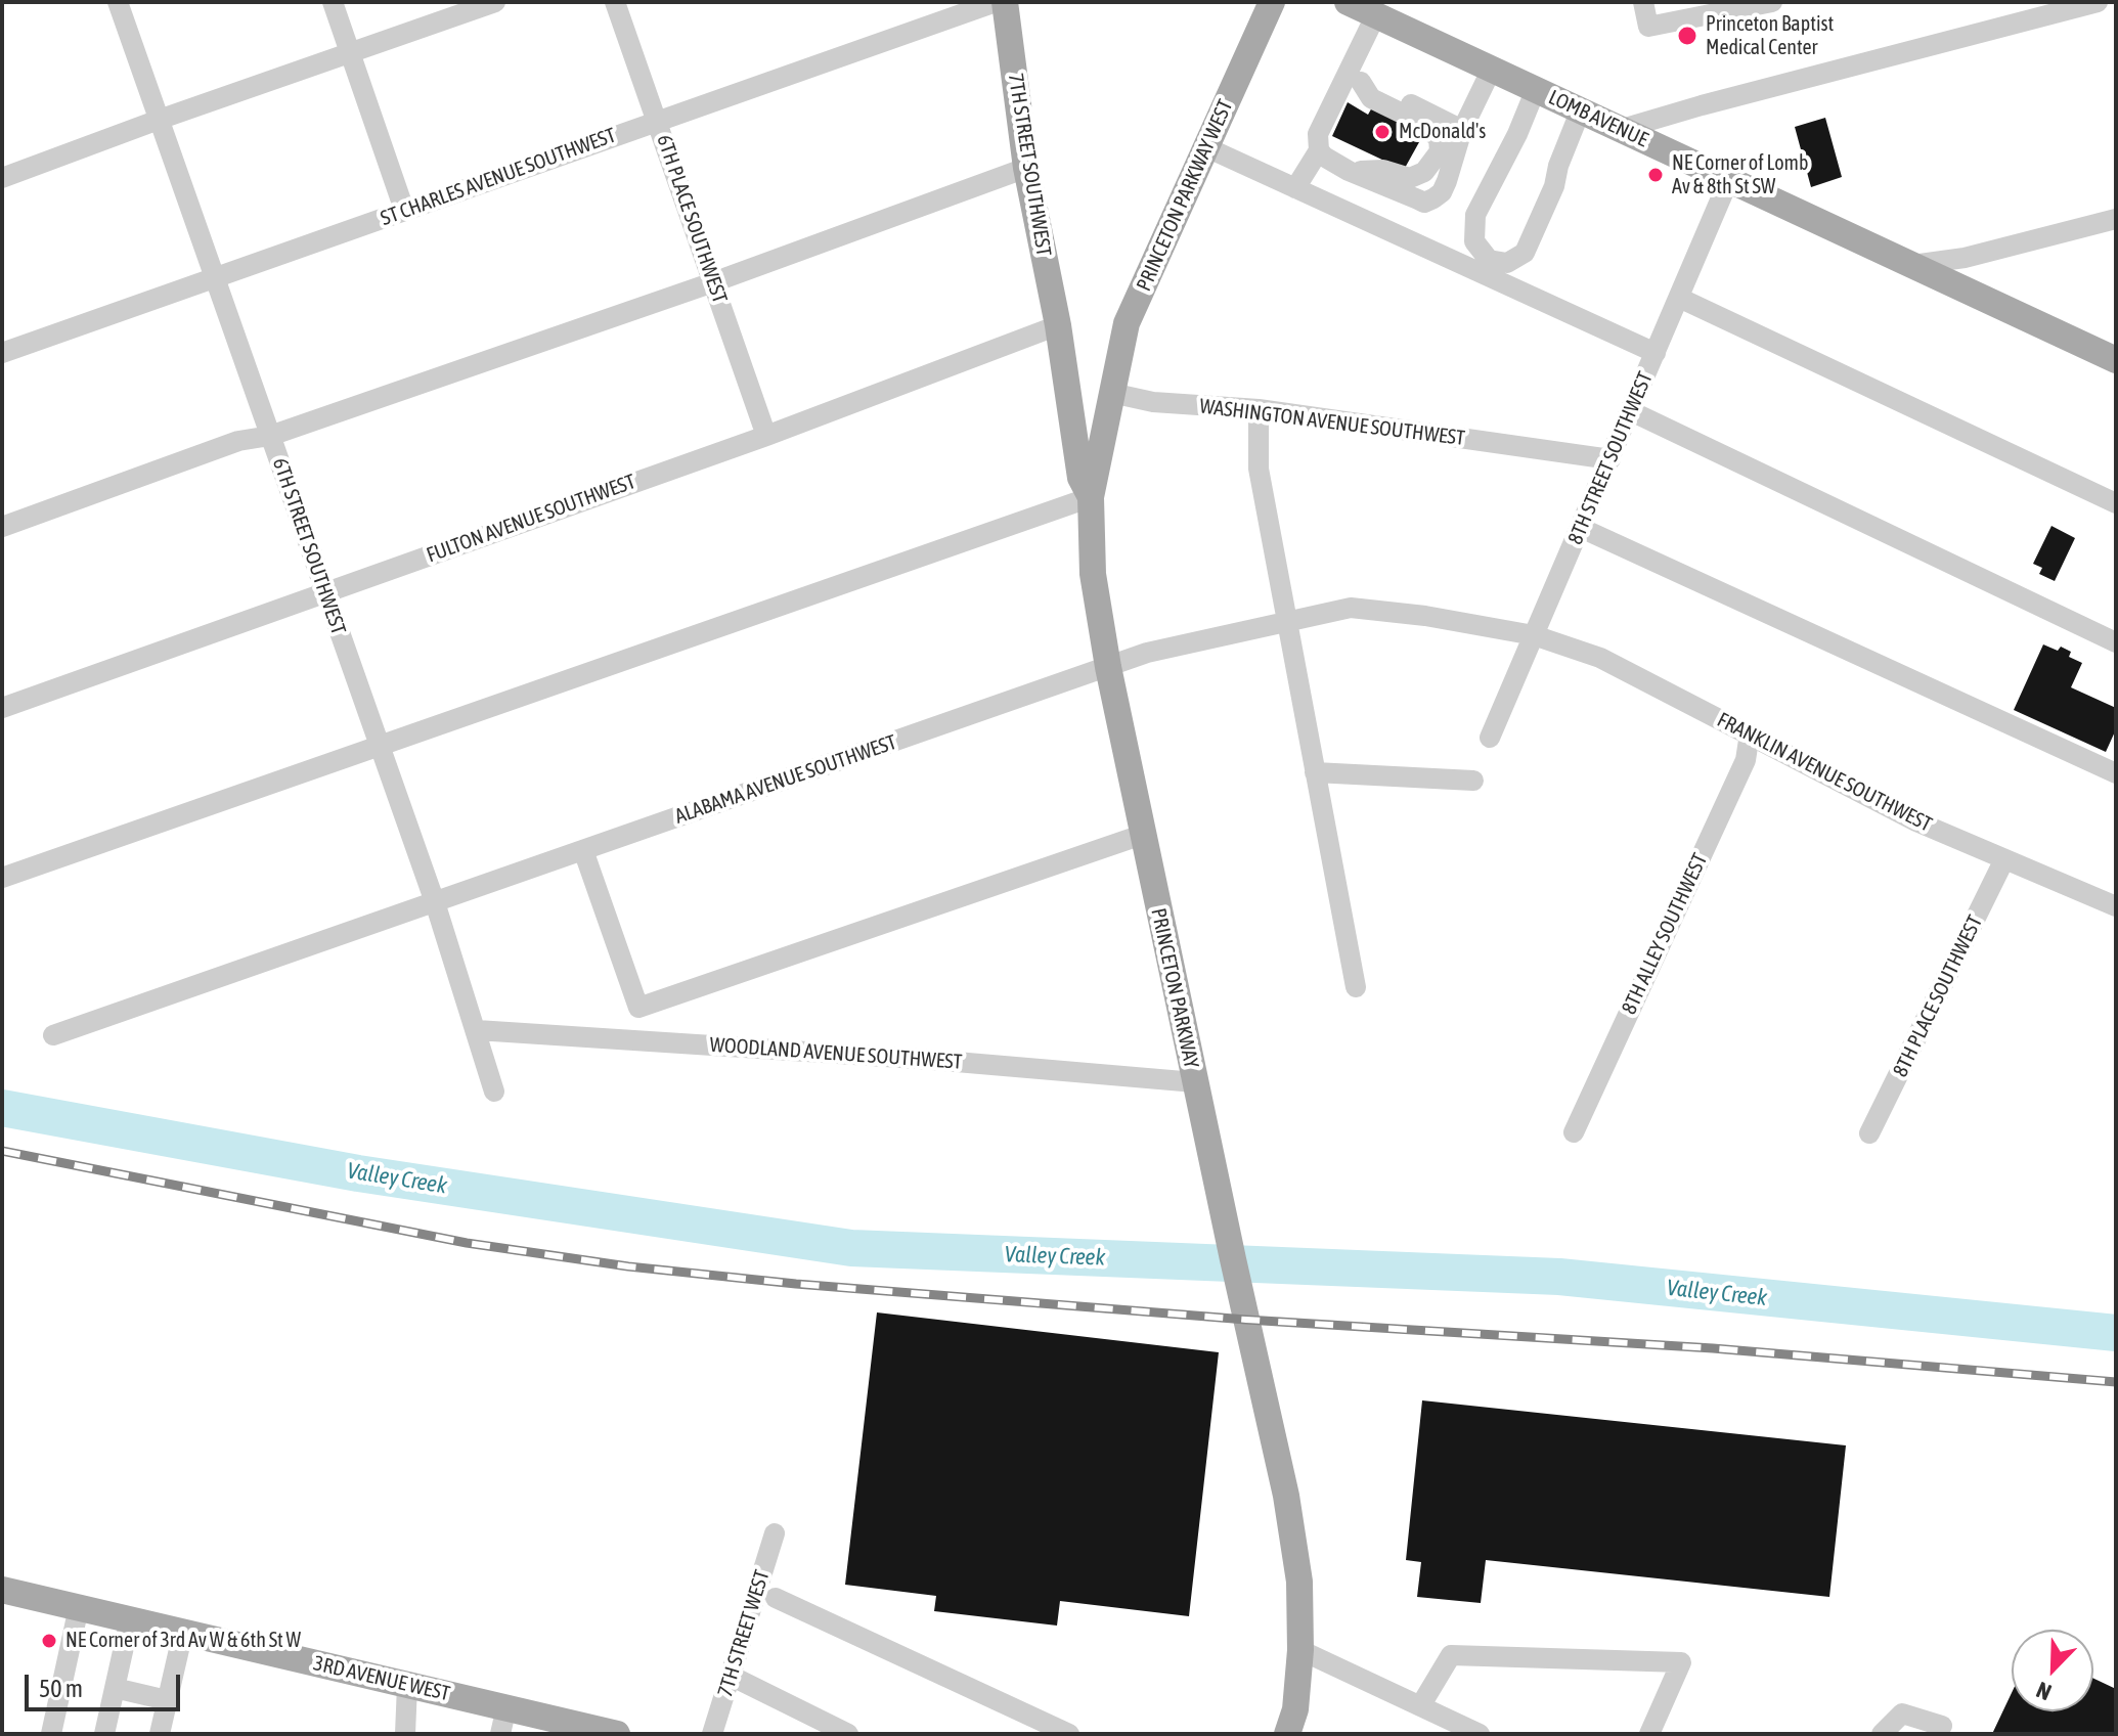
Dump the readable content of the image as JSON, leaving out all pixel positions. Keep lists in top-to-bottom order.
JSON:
{
  "streets": {
    "main road": [
      "LOMB AVENUE",
      "7TH STREET SOUTHWEST",
      "PRINCETON PARKWAY WEST",
      "PRINCETON PARKWAY",
      "3RD AVENUE WEST"
    ],
    "street": [
      "ST CHARLES AVENUE SOUTHWEST",
      "6TH PLACE SOUTHWEST",
      "WASHINGTON AVENUE SOUTHWEST",
      "8TH STREET SOUTHWEST",
      "FULTON AVENUE SOUTHWEST",
      "6TH STREET SOUTHWEST",
      "FRANKLIN AVENUE SOUTHWEST",
      "ALABAMA AVENUE SOUTHWEST",
      "8TH ALLEY SOUTHWEST",
      "8TH PLACE SOUTHWEST",
      "WOODLAND AVENUE SOUTHWEST",
      "7TH STREET WEST"
    ]
  },
  "crossings": [
    ["LOMB AVENUE", "8TH STREET SOUTHWEST"],
    ["7TH STREET SOUTHWEST", "FULTON AVENUE SOUTHWEST"],
    ["7TH STREET SOUTHWEST", "PRINCETON PARKWAY"],
    ["ST CHARLES AVENUE SOUTHWEST", "6TH PLACE SOUTHWEST"],
    ["ST CHARLES AVENUE SOUTHWEST", "6TH STREET SOUTHWEST"],
    ["PRINCETON PARKWAY WEST", "WASHINGTON AVENUE SOUTHWEST"],
    ["6TH PLACE SOUTHWEST", "FULTON AVENUE SOUTHWEST"],
    ["WASHINGTON AVENUE SOUTHWEST", "8TH STREET SOUTHWEST"],
    ["8TH STREET SOUTHWEST", "FRANKLIN AVENUE SOUTHWEST"],
    ["8TH STREET SOUTHWEST", "ALABAMA AVENUE SOUTHWEST"],
    ["FULTON AVENUE SOUTHWEST", "6TH STREET SOUTHWEST"],
    ["FULTON AVENUE SOUTHWEST", "PRINCETON PARKWAY"],
    ["6TH STREET SOUTHWEST", "ALABAMA AVENUE SOUTHWEST"],
    ["6TH STREET SOUTHWEST", "WOODLAND AVENUE SOUTHWEST"],
    ["FRANKLIN AVENUE SOUTHWEST", "ALABAMA AVENUE SOUTHWEST"],
    ["FRANKLIN AVENUE SOUTHWEST", "8TH ALLEY SOUTHWEST"],
    ["FRANKLIN AVENUE SOUTHWEST", "8TH PLACE SOUTHWEST"],
    ["ALABAMA AVENUE SOUTHWEST", "PRINCETON PARKWAY"],
    ["PRINCETON PARKWAY", "WOODLAND AVENUE SOUTHWEST"]
  ],
  "water": ["Valley Creek"],
  "places": [
    "Princeton Baptist Medical Center",
    "McDonald's",
    "NE Corner of Lomb Av & 8th St SW",
    "NE Corner of 3rd Av W & 6th St W"
  ],
  "scale_bar": "50 m",
  "north": "bottom left"
}
